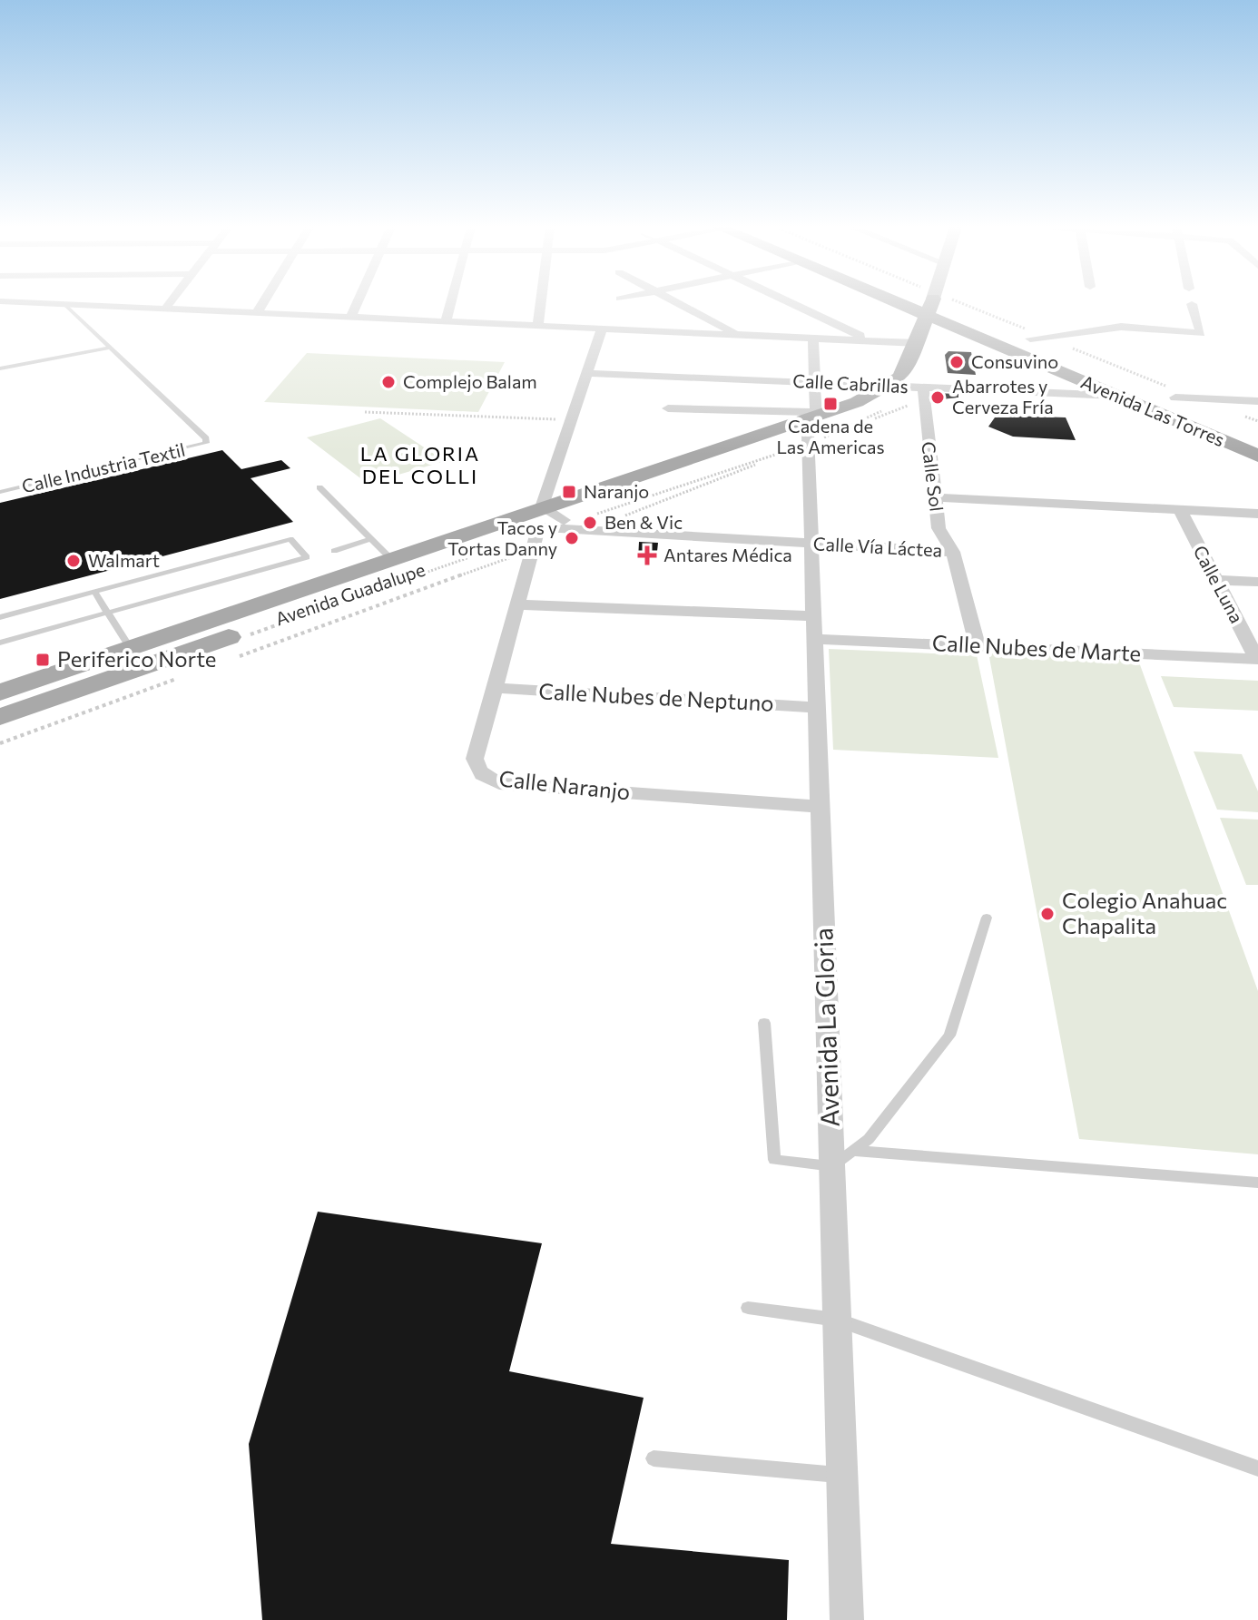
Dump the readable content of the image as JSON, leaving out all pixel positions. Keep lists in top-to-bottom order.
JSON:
{
  "streets": {
    "main road": ["Avenida Las Torres", "Avenida Guadalupe"],
    "street": [
      "Calle Cabrillas",
      "Calle Sol",
      "Calle Vía Láctea",
      "Calle Luna",
      "Calle Nubes de Marte",
      "Calle Nubes de Neptuno",
      "Calle Naranjo",
      "Avenida La Gloria"
    ],
    "lane": ["Calle Industria Textil"]
  },
  "crossings": [
    ["Calle Cabrillas", "Avenida Las Torres"],
    ["Calle Cabrillas", "Calle Sol"],
    ["Calle Cabrillas", "Avenida Guadalupe"],
    ["Calle Cabrillas", "Calle Naranjo"],
    ["Calle Cabrillas", "Avenida La Gloria"],
    ["Calle Sol", "Calle Vía Láctea"],
    ["Calle Sol", "Calle Nubes de Marte"],
    ["Calle Vía Láctea", "Avenida Guadalupe"],
    ["Calle Vía Láctea", "Calle Naranjo"],
    ["Calle Vía Láctea", "Avenida La Gloria"],
    ["Calle Luna", "Calle Nubes de Marte"],
    ["Avenida Guadalupe", "Calle Naranjo"],
    ["Avenida Guadalupe", "Avenida La Gloria"],
    ["Calle Nubes de Marte", "Calle Naranjo"],
    ["Calle Nubes de Marte", "Avenida La Gloria"],
    ["Calle Nubes de Neptuno", "Calle Naranjo"],
    ["Calle Nubes de Neptuno", "Avenida La Gloria"],
    ["Calle Naranjo", "Avenida La Gloria"]
  ],
  "districts": ["LA GLORIA DEL COLLI"],
  "places": {
    "other": [
      "Consuvino",
      "Complejo Balam",
      "Abarrotes y Cerveza Fría",
      "Ben & Vic",
      "Tacos y Tortas Danny",
      "Walmart",
      "Colegio Anahuac Chapalita"
    ],
    "transit": ["Cadena de Las Americas", "Naranjo", "Periferico Norte"],
    "health": ["Antares Médica"]
  }
}
